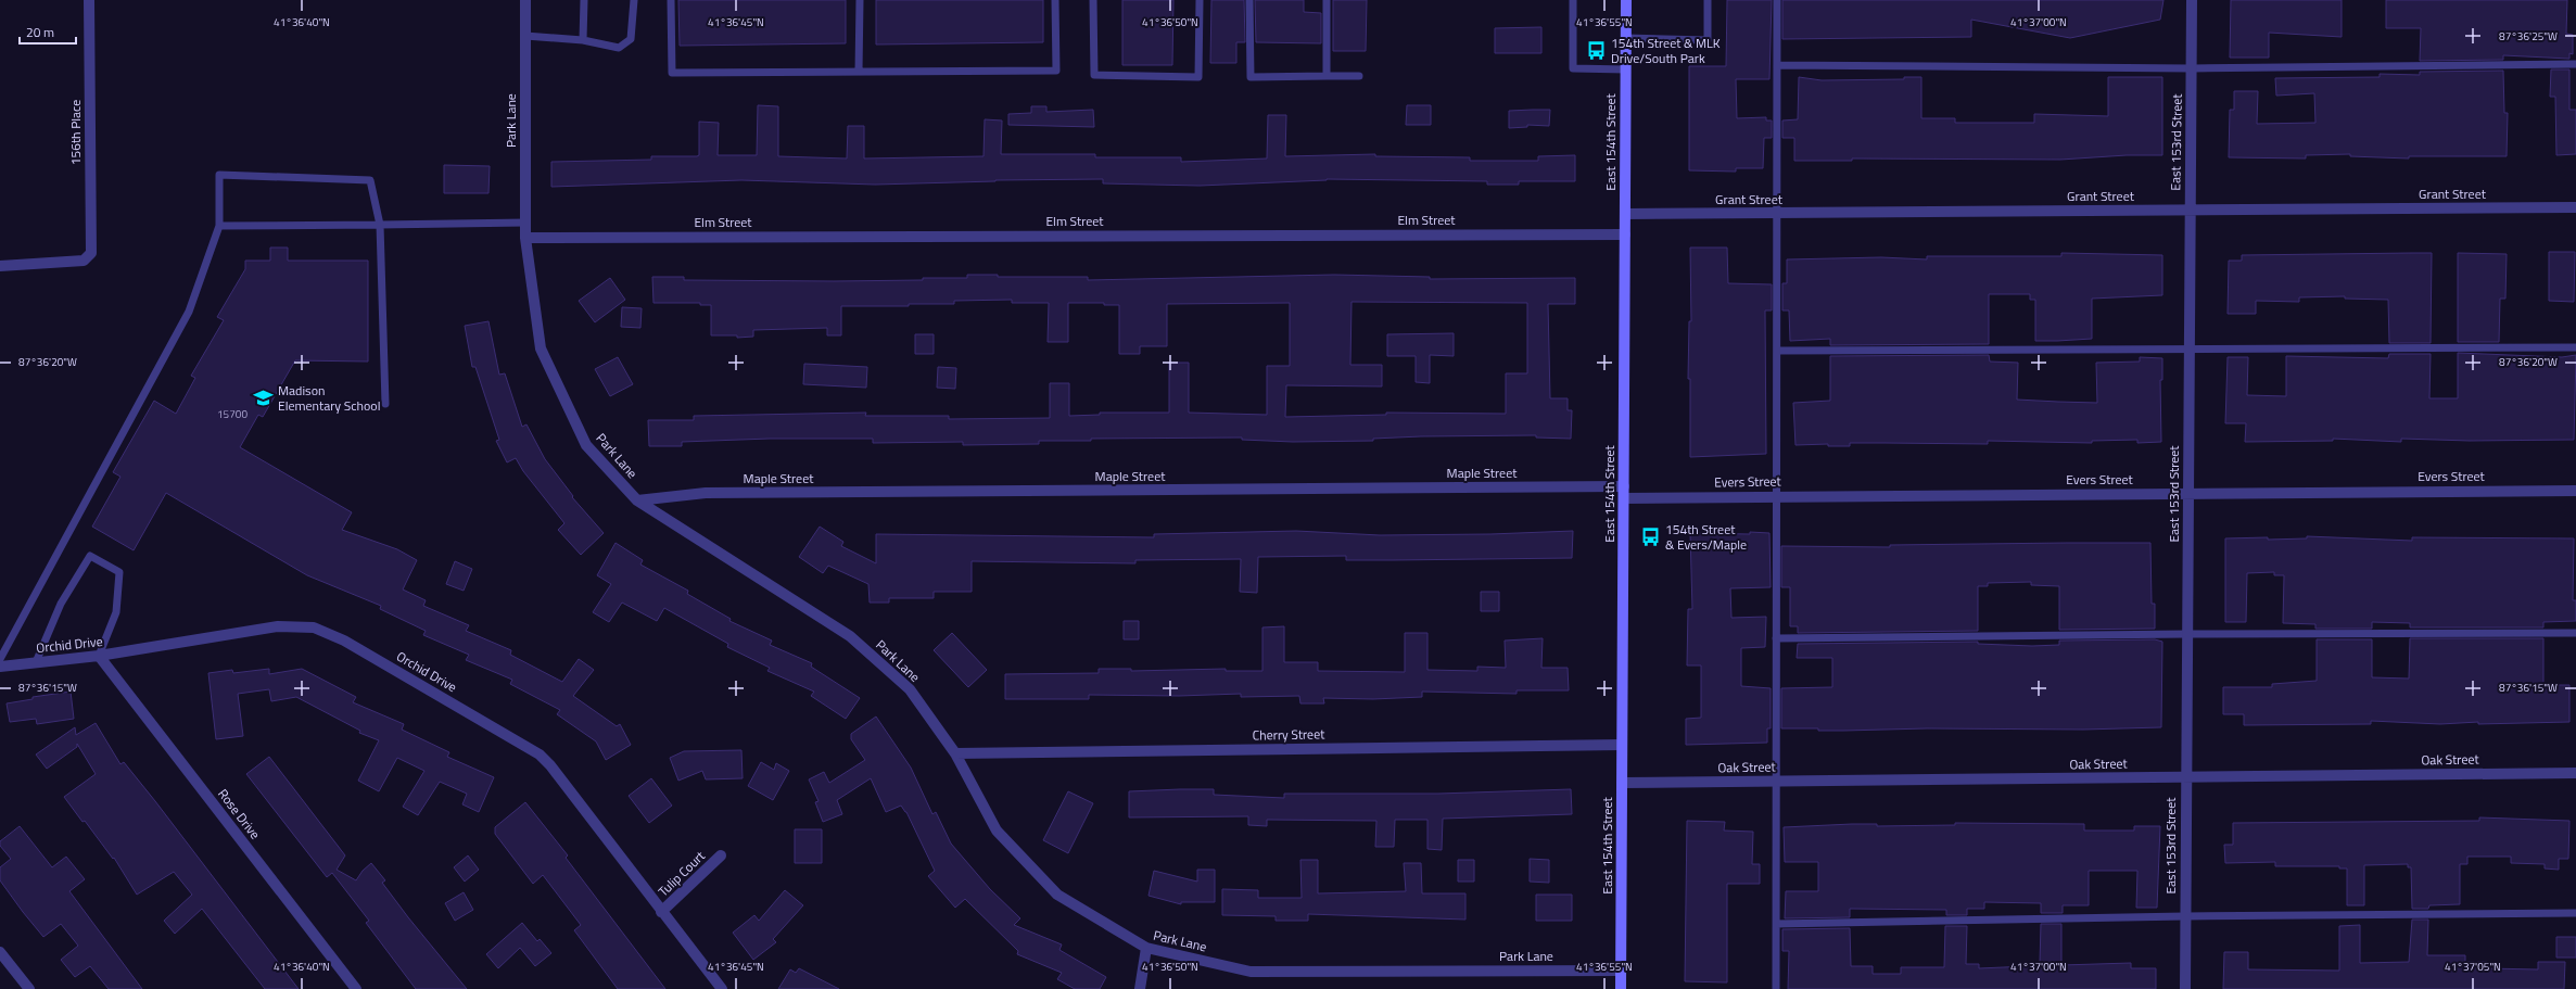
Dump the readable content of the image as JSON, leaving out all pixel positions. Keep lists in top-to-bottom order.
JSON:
{
  "streets": {
    "street": [
      "Park Lane",
      "156th Place",
      "East 154th Street",
      "East 153rd Street",
      "Grant Street",
      "Elm Street",
      "Maple Street",
      "Evers Street",
      "Orchid Drive",
      "Cherry Street",
      "Oak Street",
      "Rose Drive",
      "Tulip Court"
    ]
  },
  "crossings": [
    ["Park Lane", "East 154th Street"],
    ["Park Lane", "Elm Street"],
    ["Park Lane", "Maple Street"],
    ["Park Lane", "Cherry Street"],
    ["East 154th Street", "Grant Street"],
    ["East 154th Street", "Elm Street"],
    ["East 154th Street", "Maple Street"],
    ["East 154th Street", "Evers Street"],
    ["East 154th Street", "Cherry Street"],
    ["East 154th Street", "Oak Street"],
    ["East 153rd Street", "Grant Street"],
    ["East 153rd Street", "Evers Street"],
    ["East 153rd Street", "Oak Street"],
    ["Maple Street", "Evers Street"],
    ["Orchid Drive", "Rose Drive"],
    ["Orchid Drive", "Tulip Court"]
  ],
  "places": {
    "bus stop": ["154th Street & MLK Drive/South Park", "154th Street & Evers/Maple"],
    "school or university": ["Madison Elementary School"]
  },
  "house_numbers": ["15700"],
  "scale_bar": "20 m",
  "coordinates": [
    "41°36'40\"N",
    "41°36'45\"N",
    "41°36'50\"N",
    "41°36'55\"N",
    "41°37'00\"N",
    "87°36'25\"W",
    "87°36'20\"W",
    "87°36'15\"W",
    "41°37'05\"N"
  ]
}
